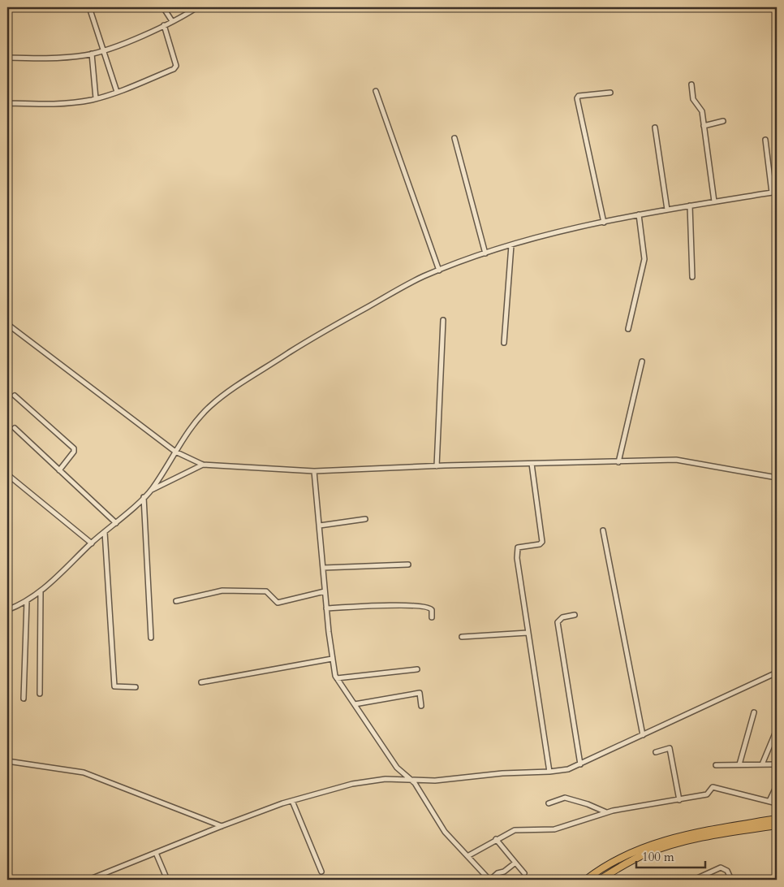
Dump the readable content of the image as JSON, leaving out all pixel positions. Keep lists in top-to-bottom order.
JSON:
{
  "scale_bar": "100 m"
}
